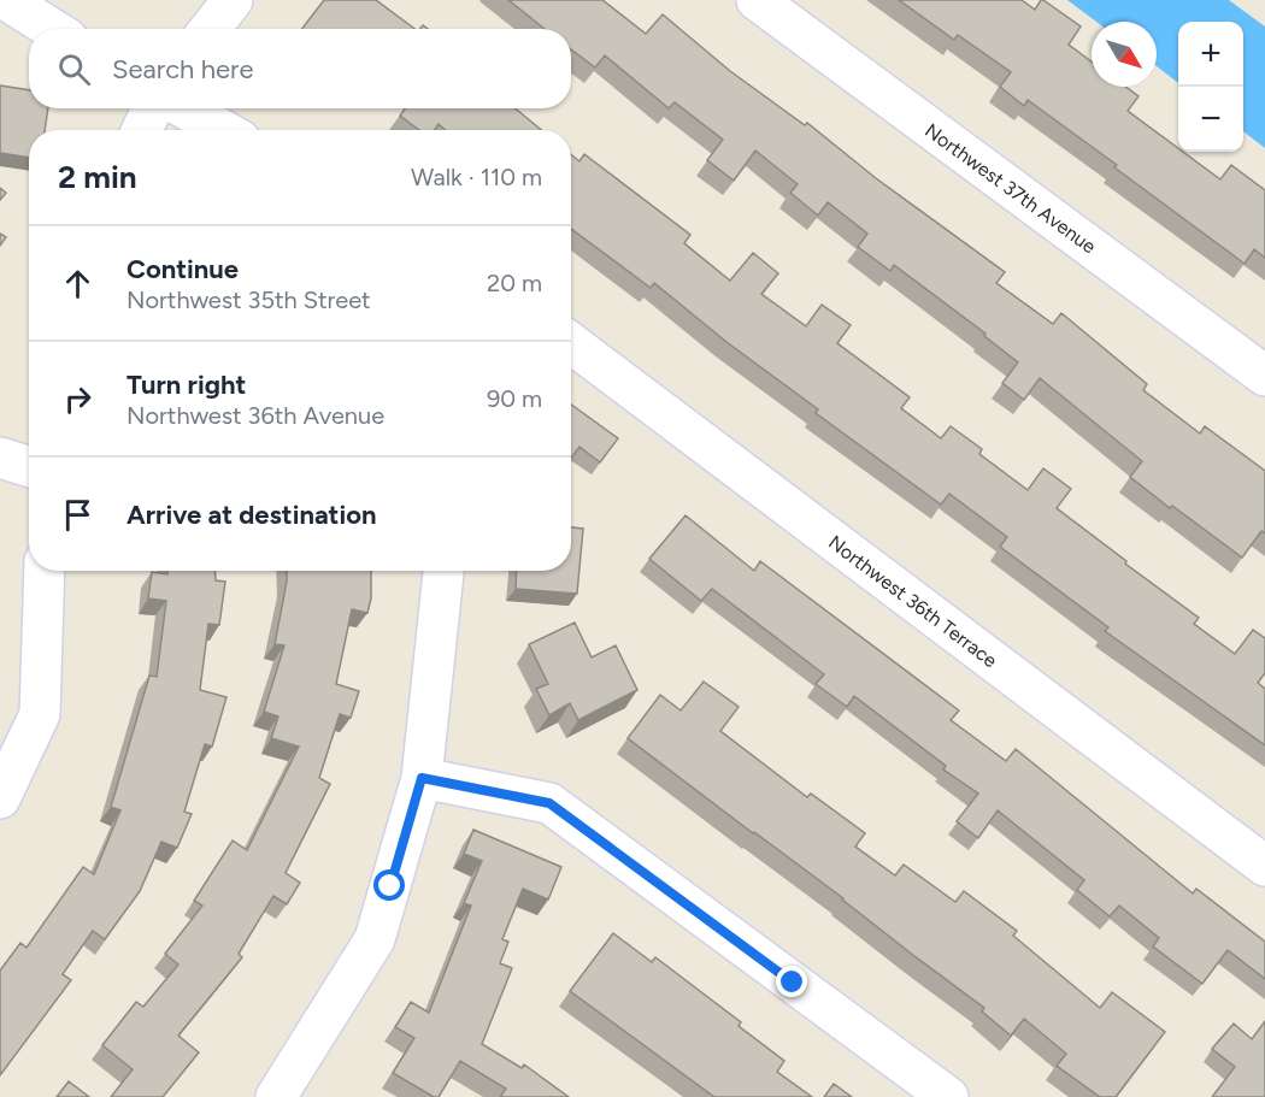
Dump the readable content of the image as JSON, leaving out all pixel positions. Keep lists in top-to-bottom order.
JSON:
{
  "streets": {
    "street": ["Northwest 37th Avenue", "Northwest 36th Terrace"]
  },
  "north": "bottom right",
  "page": {
    "map_buttons": ["+", "−"],
    "search": "Search here",
    "heading": ["2 min", "Walk · 110 m"],
    "list": [
      ["Continue", "Northwest 35th Street", "20 m"],
      ["Turn right", "Northwest 36th Avenue", "90 m"],
      "Arrive at destination"
    ]
  }
}
